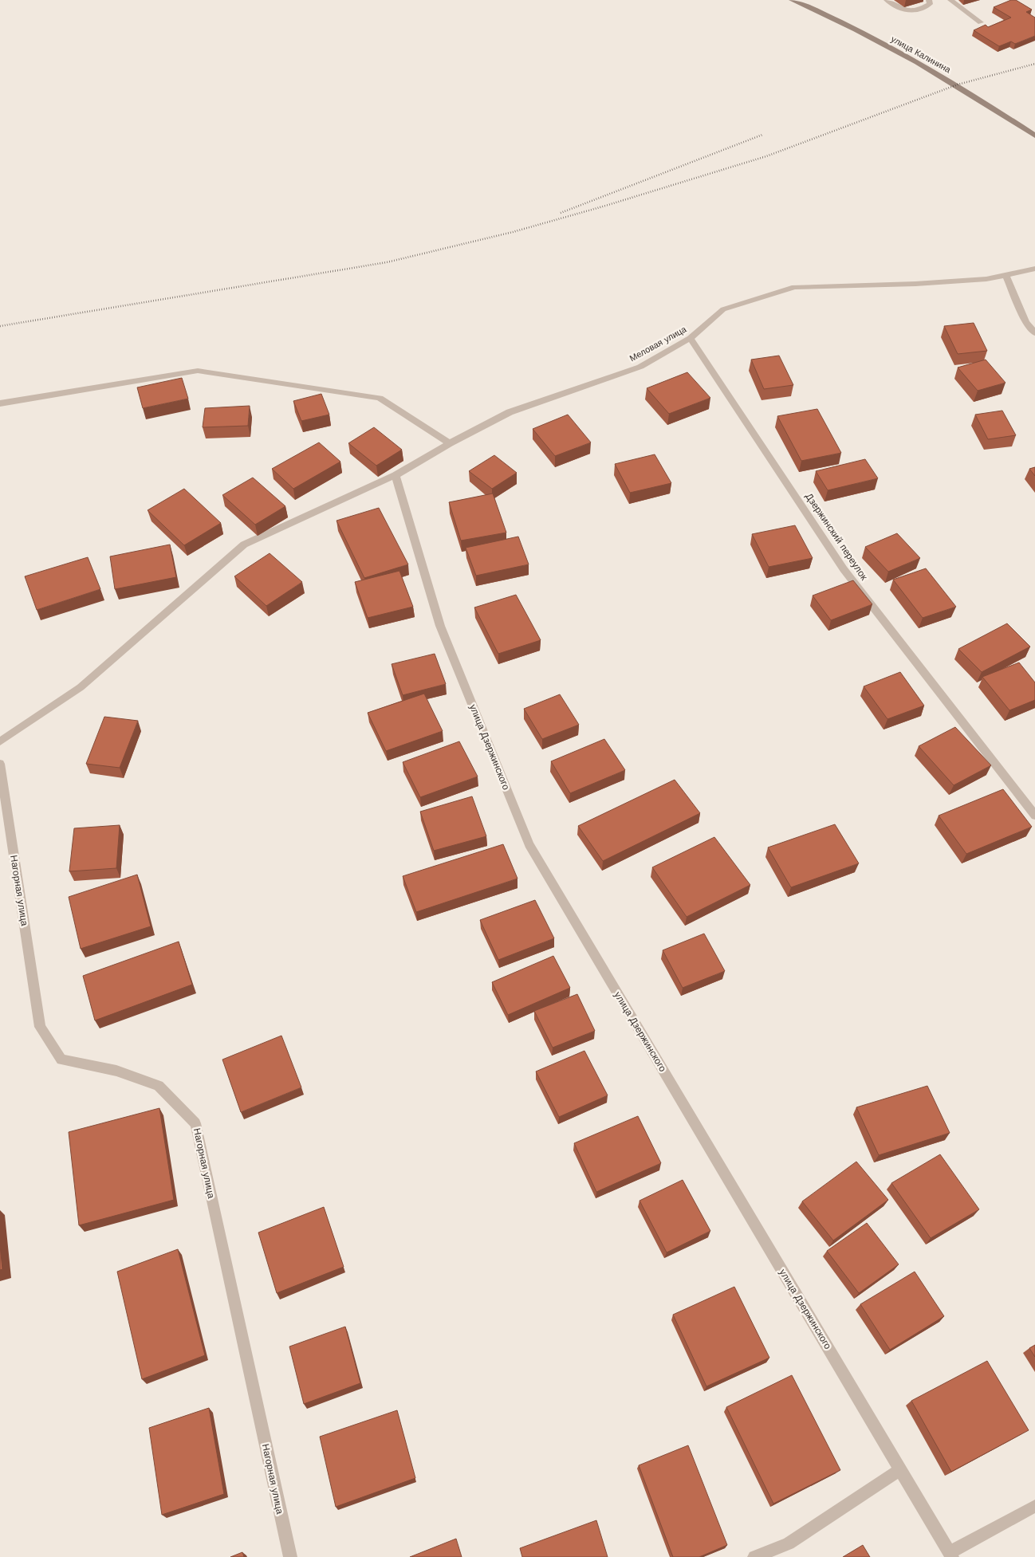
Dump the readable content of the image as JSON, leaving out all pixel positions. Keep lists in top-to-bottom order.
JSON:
{
  "streets": {
    "main road": ["улица Калинина"],
    "street": [
      "Меловая улица",
      "Дзержинский переулок",
      "улица Дзержинского",
      "Нагорная улица"
    ]
  },
  "crossings": [
    ["Меловая улица", "Дзержинский переулок"],
    ["Меловая улица", "улица Дзержинского"]
  ]
}
